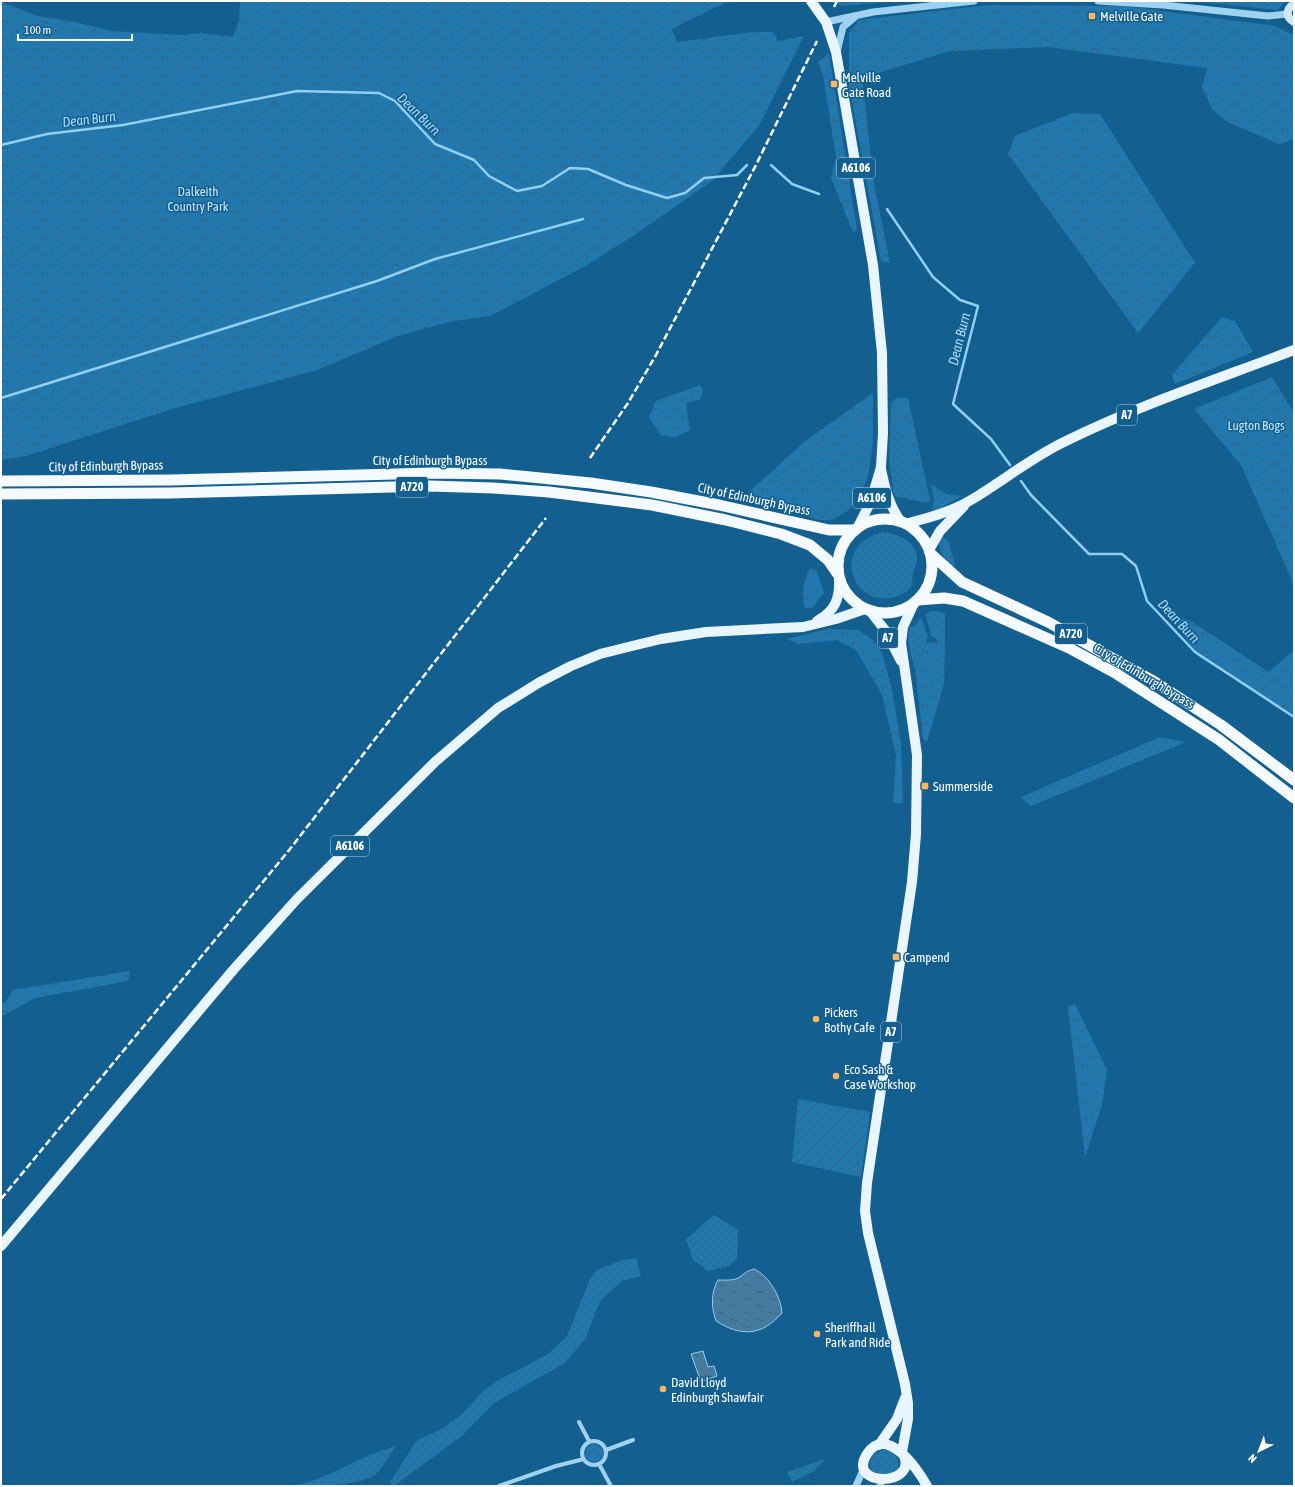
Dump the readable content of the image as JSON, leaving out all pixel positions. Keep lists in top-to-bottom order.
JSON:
{
  "streets": {
    "highway": ["City of Edinburgh Bypass", "A720"],
    "main road": ["A6106", "A7"]
  },
  "crossings": [
    ["A6106", "A7"],
    ["A6106", "City of Edinburgh Bypass"],
    ["A7", "City of Edinburgh Bypass"]
  ],
  "water": ["Dean Burn"],
  "parks": ["Dalkeith Country Park", "Lugton Bogs"],
  "places": {
    "transit": [
      "Melville Gate",
      "Melville Gate Road",
      "Summerside",
      "Campend"
    ],
    "other": [
      "Pickers Bothy Cafe",
      "Eco Sash & Case Workshop",
      "Sheriffhall Park and Ride",
      "David Lloyd Edinburgh Shawfair"
    ]
  },
  "scale_bar": "100 m",
  "north": "bottom left"
}
